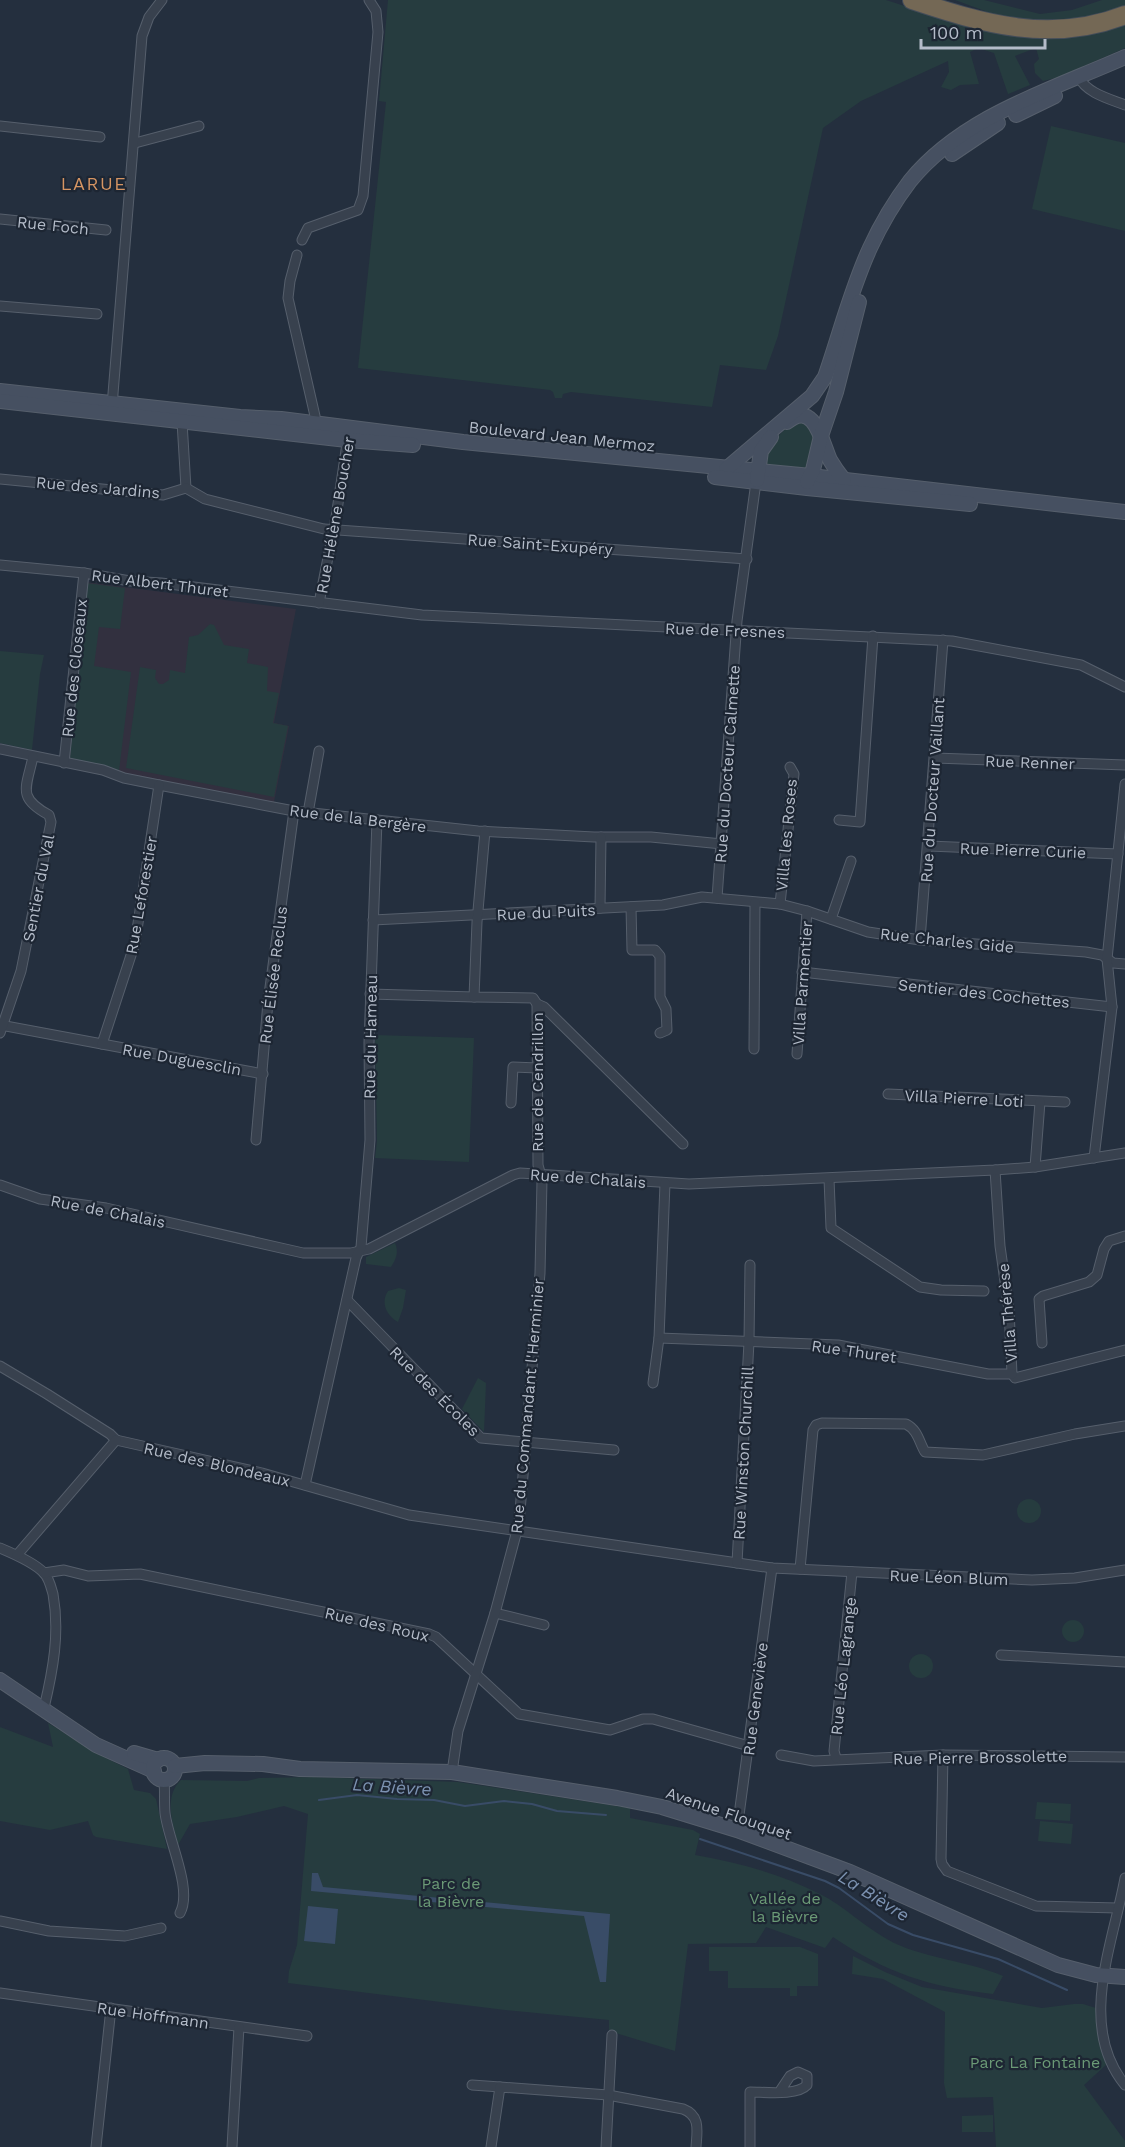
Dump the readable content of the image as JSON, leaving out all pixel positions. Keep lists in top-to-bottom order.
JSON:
{
  "streets": {
    "main road": ["Boulevard Jean Mermoz", "Avenue Flouquet"],
    "street": [
      "Rue Foch",
      "Rue des Jardins",
      "Rue Hélène Boucher",
      "Rue Saint-Exupéry",
      "Rue Albert Thuret",
      "Rue de Fresnes",
      "Rue des Closeaux",
      "Rue Renner",
      "Rue du Docteur Calmette",
      "Rue du Docteur Vaillant",
      "Rue de la Bergère",
      "Villa les Roses",
      "Rue Pierre Curie",
      "Sentier du Val",
      "Rue Leforestier",
      "Rue du Puits",
      "Rue Charles Gide",
      "Rue Élisée Reclus",
      "Villa Parmentier",
      "Sentier des Cochettes",
      "Rue du Hameau",
      "Rue Duguesclin",
      "Rue de Cendrillon",
      "Villa Pierre Loti",
      "Rue de Chalais",
      "Villa Thérèse",
      "Rue Thuret",
      "Rue des Écoles",
      "Rue du Commandant l'Herminier",
      "Rue Winston Churchill",
      "Rue des Blondeaux",
      "Rue Léon Blum",
      "Rue des Roux",
      "Rue Léo Lagrange",
      "Rue Geneviève",
      "Rue Pierre Brossolette",
      "Rue Hoffmann"
    ]
  },
  "crossings": [
    ["Boulevard Jean Mermoz", "Rue Hélène Boucher"],
    ["Boulevard Jean Mermoz", "Rue du Docteur Calmette"],
    ["Rue Hélène Boucher", "Rue Saint-Exupéry"],
    ["Rue Hélène Boucher", "Rue Albert Thuret"],
    ["Rue Hélène Boucher", "Rue de Fresnes"],
    ["Rue Saint-Exupéry", "Rue du Docteur Calmette"],
    ["Rue Albert Thuret", "Rue de Fresnes"],
    ["Rue Albert Thuret", "Rue des Closeaux"],
    ["Rue de Fresnes", "Rue du Docteur Calmette"],
    ["Rue de Fresnes", "Rue du Docteur Vaillant"],
    ["Rue des Closeaux", "Rue de la Bergère"],
    ["Rue Renner", "Rue du Docteur Vaillant"],
    ["Rue du Docteur Calmette", "Rue de la Bergère"],
    ["Rue du Docteur Calmette", "Rue du Puits"],
    ["Rue du Docteur Calmette", "Rue Charles Gide"],
    ["Rue du Docteur Vaillant", "Rue Pierre Curie"],
    ["Rue du Docteur Vaillant", "Rue Charles Gide"],
    ["Rue de la Bergère", "Sentier du Val"],
    ["Rue de la Bergère", "Rue Leforestier"],
    ["Rue de la Bergère", "Rue Élisée Reclus"],
    ["Rue de la Bergère", "Rue du Hameau"],
    ["Villa les Roses", "Rue Charles Gide"],
    ["Rue Leforestier", "Rue Duguesclin"],
    ["Rue du Puits", "Rue Charles Gide"],
    ["Rue du Puits", "Rue du Hameau"],
    ["Rue Charles Gide", "Villa Parmentier"],
    ["Rue Élisée Reclus", "Rue Duguesclin"],
    ["Villa Parmentier", "Sentier des Cochettes"],
    ["Rue du Hameau", "Rue de Chalais"],
    ["Rue du Hameau", "Rue des Blondeaux"],
    ["Rue de Cendrillon", "Rue de Chalais"],
    ["Rue de Cendrillon", "Rue du Commandant l'Herminier"],
    ["Villa Pierre Loti", "Rue de Chalais"],
    ["Rue de Chalais", "Villa Thérèse"],
    ["Rue de Chalais", "Rue du Commandant l'Herminier"],
    ["Rue de Chalais", "Rue des Blondeaux"],
    ["Villa Thérèse", "Rue Thuret"],
    ["Rue Thuret", "Rue Winston Churchill"],
    ["Rue des Écoles", "Rue du Commandant l'Herminier"],
    ["Rue des Écoles", "Rue des Blondeaux"],
    ["Rue du Commandant l'Herminier", "Rue Léon Blum"],
    ["Rue du Commandant l'Herminier", "Rue des Roux"],
    ["Rue du Commandant l'Herminier", "Avenue Flouquet"],
    ["Rue Winston Churchill", "Rue Léon Blum"],
    ["Rue des Blondeaux", "Rue Léon Blum"],
    ["Rue Léon Blum", "Rue Léo Lagrange"],
    ["Rue Léon Blum", "Rue Geneviève"],
    ["Rue des Roux", "Rue Geneviève"],
    ["Rue Léo Lagrange", "Rue Pierre Brossolette"],
    ["Rue Geneviève", "Avenue Flouquet"]
  ],
  "districts": ["LARUE"],
  "water": ["La Bièvre"],
  "parks": ["Parc de la Bièvre", "Vallée de la Bièvre", "Parc La Fontaine"],
  "scale_bar": "100 m"
}
